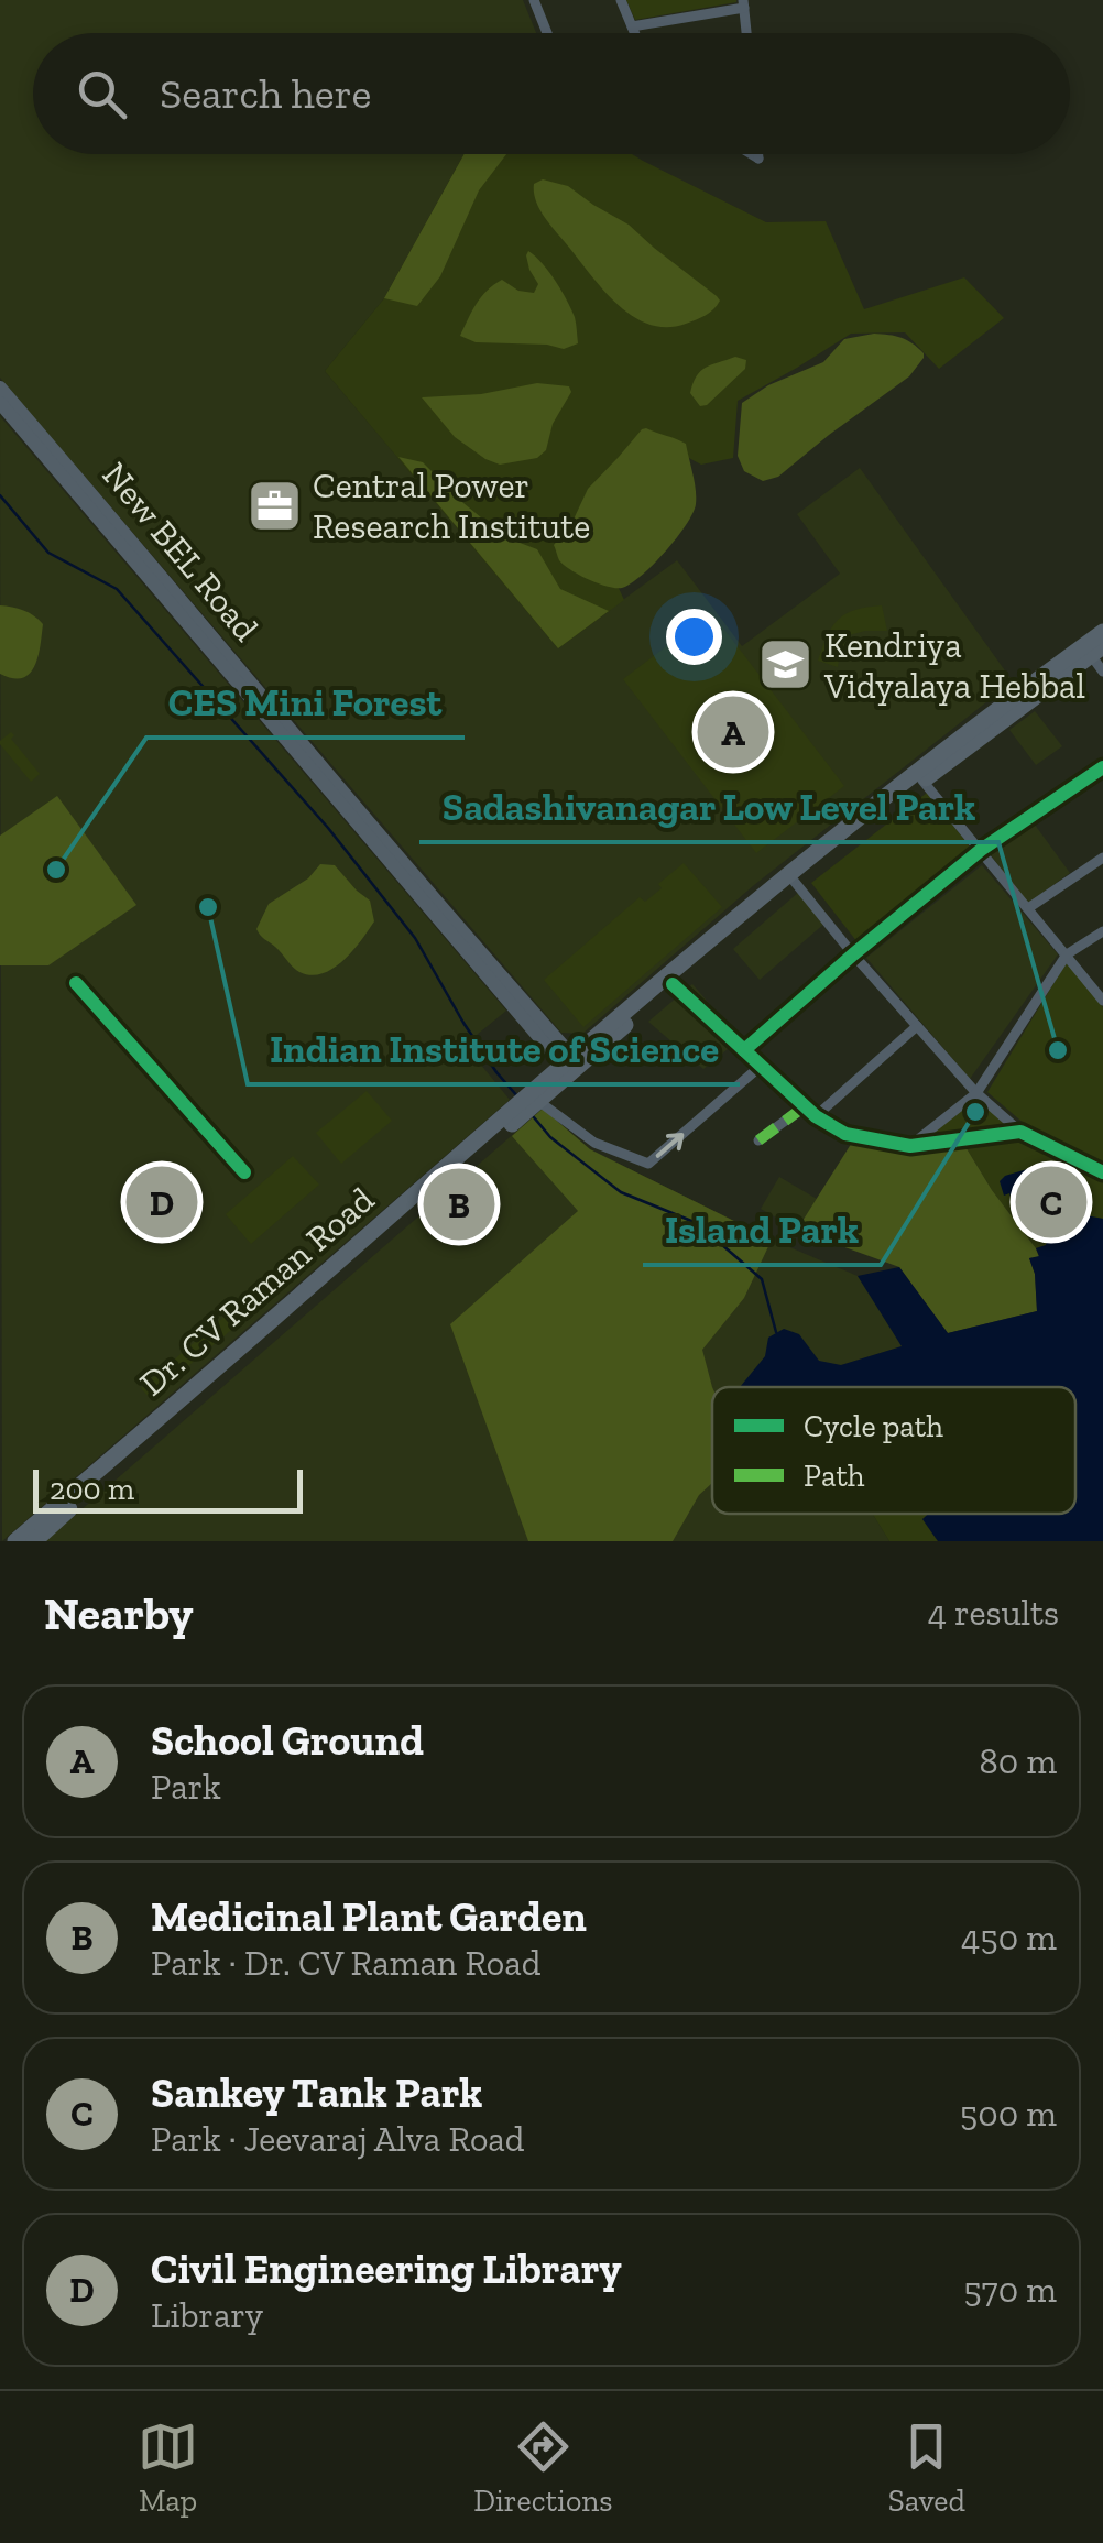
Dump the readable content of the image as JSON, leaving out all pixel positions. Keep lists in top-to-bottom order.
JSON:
{
  "streets": {
    "highway": ["Dr. CV Raman Road"],
    "main road": ["New BEL Road"]
  },
  "crossings": [
    ["New BEL Road", "Dr. CV Raman Road"]
  ],
  "places": {
    "office": ["Central Power Research Institute"],
    "school or university": ["Kendriya Vidyalaya Hebbal"],
    "other": [
      "CES Mini Forest",
      "Indian Institute of Science",
      "Sadashivanagar Low Level Park",
      "Island Park"
    ]
  },
  "legend": ["Cycle path", "Path"],
  "scale_bar": "200 m",
  "page": {
    "search": "Search here",
    "pins": [
      "A",
      "C",
      "D",
      "B"
    ],
    "scale": "200 m",
    "heading": ["Nearby", "4 results"],
    "list": [
      {
        "mark": "A",
        "name": "School Ground",
        "note": "Park",
        "value": "80 m"
      },
      {
        "mark": "B",
        "name": "Medicinal Plant Garden",
        "note": "Park · Dr. CV Raman Road",
        "value": "450 m"
      },
      {
        "mark": "C",
        "name": "Sankey Tank Park",
        "note": "Park · Jeevaraj Alva Road",
        "value": "500 m"
      },
      {
        "mark": "D",
        "name": "Civil Engineering Library",
        "note": "Library",
        "value": "570 m"
      }
    ],
    "nav": ["Map", "Directions", "Saved"]
  }
}
